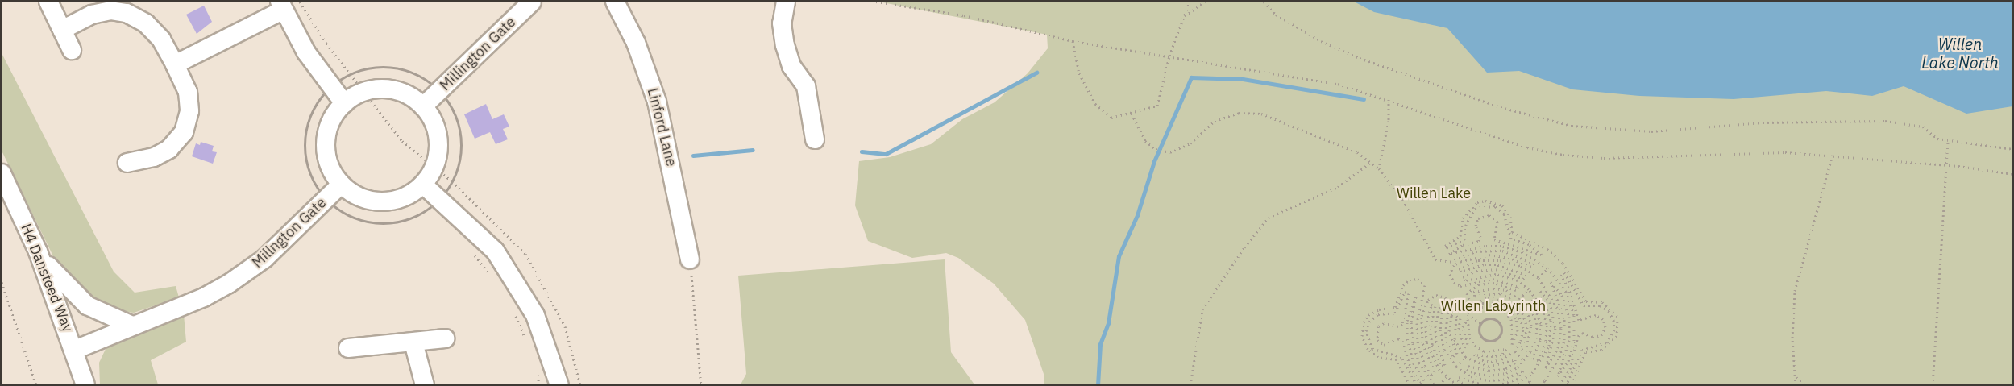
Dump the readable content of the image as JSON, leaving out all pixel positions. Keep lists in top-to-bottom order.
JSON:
{
  "streets": {
    "street": [
      "Millington Gate",
      "Linford Lane",
      "Millngton Gate",
      "H4 Dansteed Way"
    ]
  },
  "crossings": [
    ["Millington Gate", "Millngton Gate"],
    ["Millngton Gate", "H4 Dansteed Way"]
  ],
  "water": ["Willen Lake North"],
  "parks": ["Willen Lake", "Willen Labyrinth"]
}
